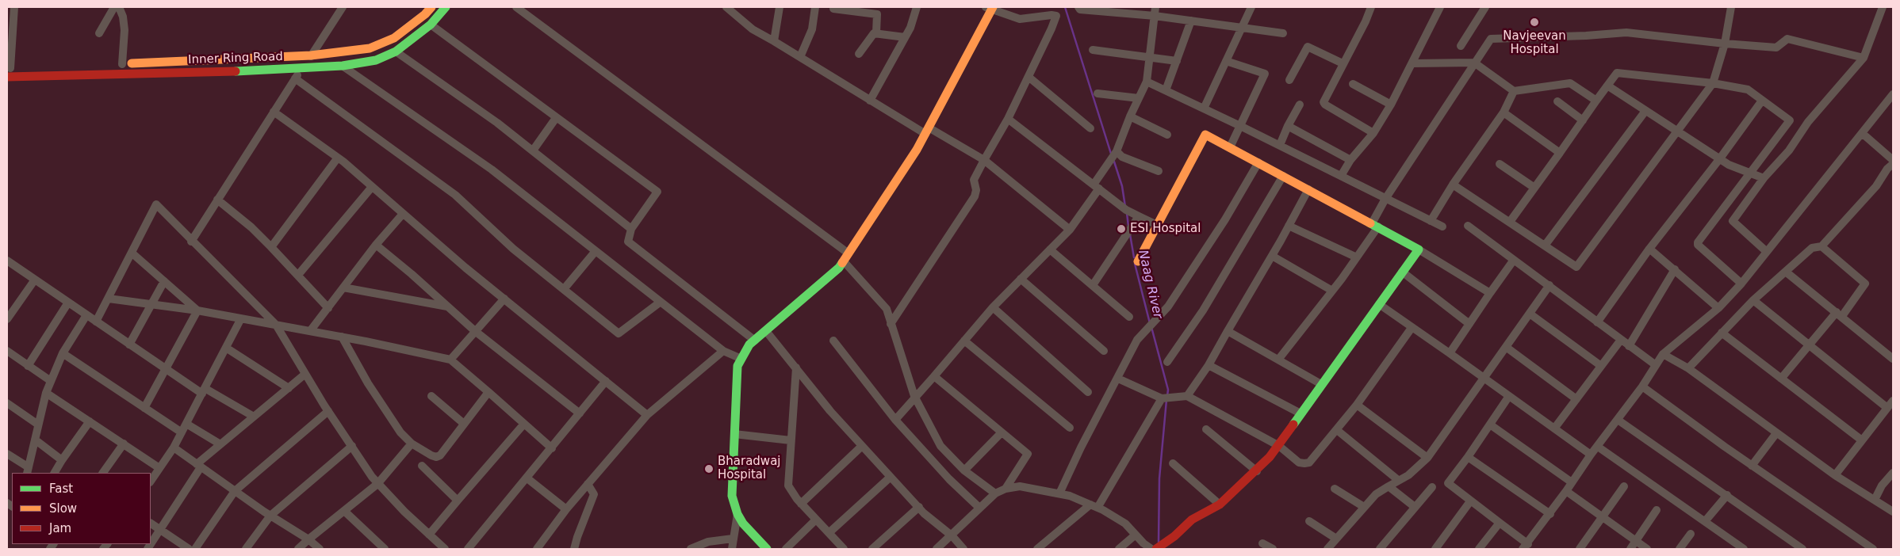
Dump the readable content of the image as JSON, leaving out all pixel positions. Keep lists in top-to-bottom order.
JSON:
{
  "streets": {
    "main road": ["Inner Ring Road"]
  },
  "water": ["Naag River"],
  "places": ["Navjeevan Hospital", "ESI Hospital", "Bharadwaj Hospital"],
  "legend": ["Fast", "Slow", "Jam"]
}
